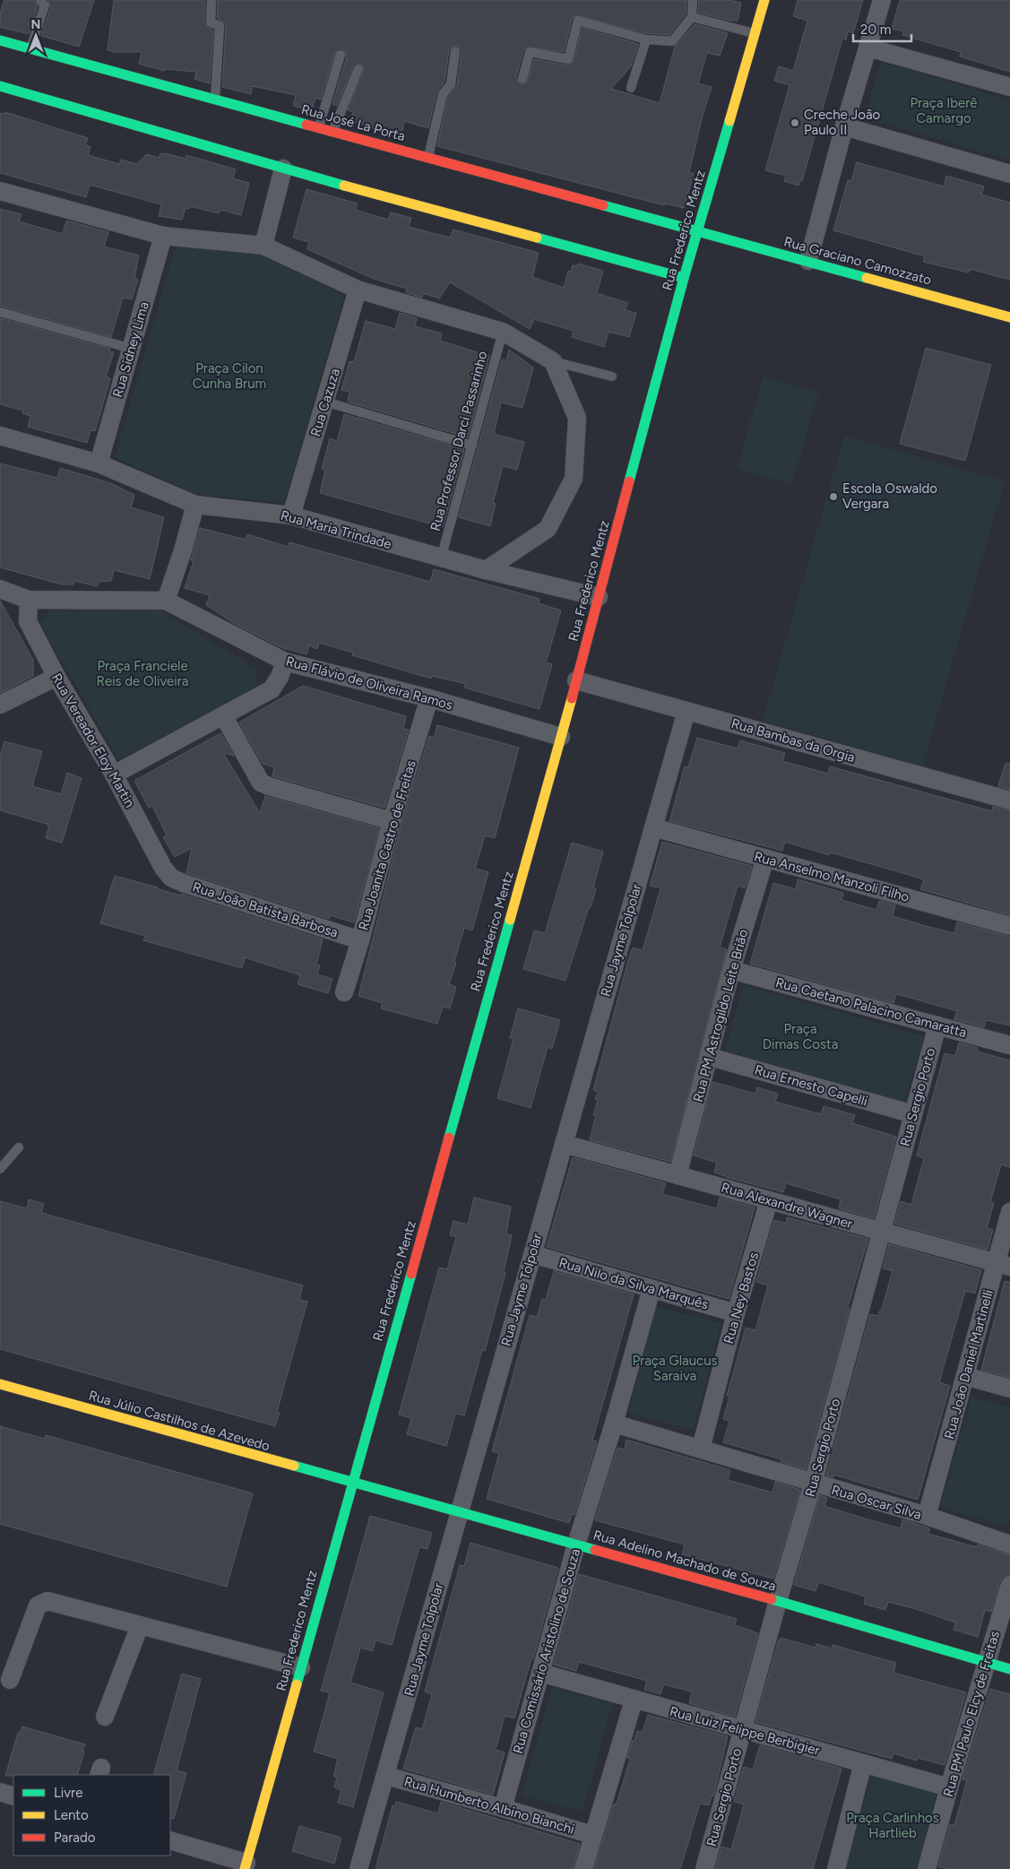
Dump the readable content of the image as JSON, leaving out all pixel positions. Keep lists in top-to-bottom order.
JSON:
{
  "streets": {
    "street": [
      "Rua José La Porta",
      "Rua Frederico Mentz",
      "Rua Graciano Camozzato",
      "Rua Sidney Lima",
      "Rua Cazuza",
      "Rua Maria Trindade",
      "Rua Flávio de Oliveira Ramos",
      "Rua Vereador Eloy Martin",
      "Rua Bambas da Orgia",
      "Rua Joanita Castro de Freitas",
      "Rua Anselmo Manzoli Filho",
      "Rua João Batista Barbosa",
      "Rua Jayme Tolpolar",
      "Rua Caetano Palacino Camaratta",
      "Rua PM Astrogildo Leite Brião",
      "Rua Ernesto Capelli",
      "Rua Sergio Porto",
      "Rua Alexandre Wagner",
      "Rua Nilo da Silva Marquês",
      "Rua Ney Bastos",
      "Rua João Daniel Martinelli",
      "Rua Júlio Castilhos de Azevedo",
      "Rua Oscar Silva",
      "Rua Adelino Machado de Souza",
      "Rua Comissário Aristolino de Souza",
      "Rua PM Paulo Elcy de Freitas",
      "Rua Luiz Felippe Berbigier",
      "Rua Humberto Albino Bianchi"
    ],
    "lane": ["Rua Professor Darci Passarinho"]
  },
  "crossings": [
    ["Rua José La Porta", "Rua Frederico Mentz"],
    ["Rua José La Porta", "Rua Graciano Camozzato"],
    ["Rua Frederico Mentz", "Rua Graciano Camozzato"],
    ["Rua Frederico Mentz", "Rua Maria Trindade"],
    ["Rua Frederico Mentz", "Rua Flávio de Oliveira Ramos"],
    ["Rua Frederico Mentz", "Rua Bambas da Orgia"],
    ["Rua Frederico Mentz", "Rua Júlio Castilhos de Azevedo"],
    ["Rua Frederico Mentz", "Rua Adelino Machado de Souza"],
    ["Rua Sidney Lima", "Rua Maria Trindade"],
    ["Rua Cazuza", "Rua Maria Trindade"],
    ["Rua Professor Darci Passarinho", "Rua Maria Trindade"],
    ["Rua Flávio de Oliveira Ramos", "Rua Vereador Eloy Martin"],
    ["Rua Flávio de Oliveira Ramos", "Rua Joanita Castro de Freitas"],
    ["Rua Vereador Eloy Martin", "Rua João Batista Barbosa"],
    ["Rua Bambas da Orgia", "Rua Jayme Tolpolar"],
    ["Rua Joanita Castro de Freitas", "Rua João Batista Barbosa"],
    ["Rua Anselmo Manzoli Filho", "Rua Jayme Tolpolar"],
    ["Rua Anselmo Manzoli Filho", "Rua PM Astrogildo Leite Brião"],
    ["Rua Jayme Tolpolar", "Rua Alexandre Wagner"],
    ["Rua Jayme Tolpolar", "Rua Nilo da Silva Marquês"],
    ["Rua Jayme Tolpolar", "Rua Adelino Machado de Souza"],
    ["Rua Jayme Tolpolar", "Rua Humberto Albino Bianchi"],
    ["Rua Caetano Palacino Camaratta", "Rua PM Astrogildo Leite Brião"],
    ["Rua Caetano Palacino Camaratta", "Rua Sergio Porto"],
    ["Rua PM Astrogildo Leite Brião", "Rua Ernesto Capelli"],
    ["Rua PM Astrogildo Leite Brião", "Rua Alexandre Wagner"],
    ["Rua Ernesto Capelli", "Rua Sergio Porto"],
    ["Rua Sergio Porto", "Rua Alexandre Wagner"],
    ["Rua Sergio Porto", "Rua Oscar Silva"],
    ["Rua Sergio Porto", "Rua Adelino Machado de Souza"],
    ["Rua Sergio Porto", "Rua Luiz Felippe Berbigier"],
    ["Rua Alexandre Wagner", "Rua Ney Bastos"],
    ["Rua Alexandre Wagner", "Rua João Daniel Martinelli"],
    ["Rua Nilo da Silva Marquês", "Rua Ney Bastos"],
    ["Rua Nilo da Silva Marquês", "Rua Comissário Aristolino de Souza"],
    ["Rua Ney Bastos", "Rua Oscar Silva"],
    ["Rua João Daniel Martinelli", "Rua Oscar Silva"],
    ["Rua Júlio Castilhos de Azevedo", "Rua Adelino Machado de Souza"],
    ["Rua Oscar Silva", "Rua Comissário Aristolino de Souza"],
    ["Rua Adelino Machado de Souza", "Rua Comissário Aristolino de Souza"],
    ["Rua Adelino Machado de Souza", "Rua PM Paulo Elcy de Freitas"],
    ["Rua Comissário Aristolino de Souza", "Rua Luiz Felippe Berbigier"],
    ["Rua Comissário Aristolino de Souza", "Rua Humberto Albino Bianchi"],
    ["Rua PM Paulo Elcy de Freitas", "Rua Luiz Felippe Berbigier"]
  ],
  "parks": [
    "Praça Iberê Camargo",
    "Praça Cilon Cunha Brum",
    "Praça Franciele Reis de Oliveira",
    "Praça Dimas Costa",
    "Praça Glaucus Saraiva",
    "Praça Carlinhos Hartlieb"
  ],
  "places": ["Creche João Paulo II", "Escola Oswaldo Vergara"],
  "legend": ["Livre", "Lento", "Parado"],
  "scale_bar": "20 m",
  "north": "top"
}
